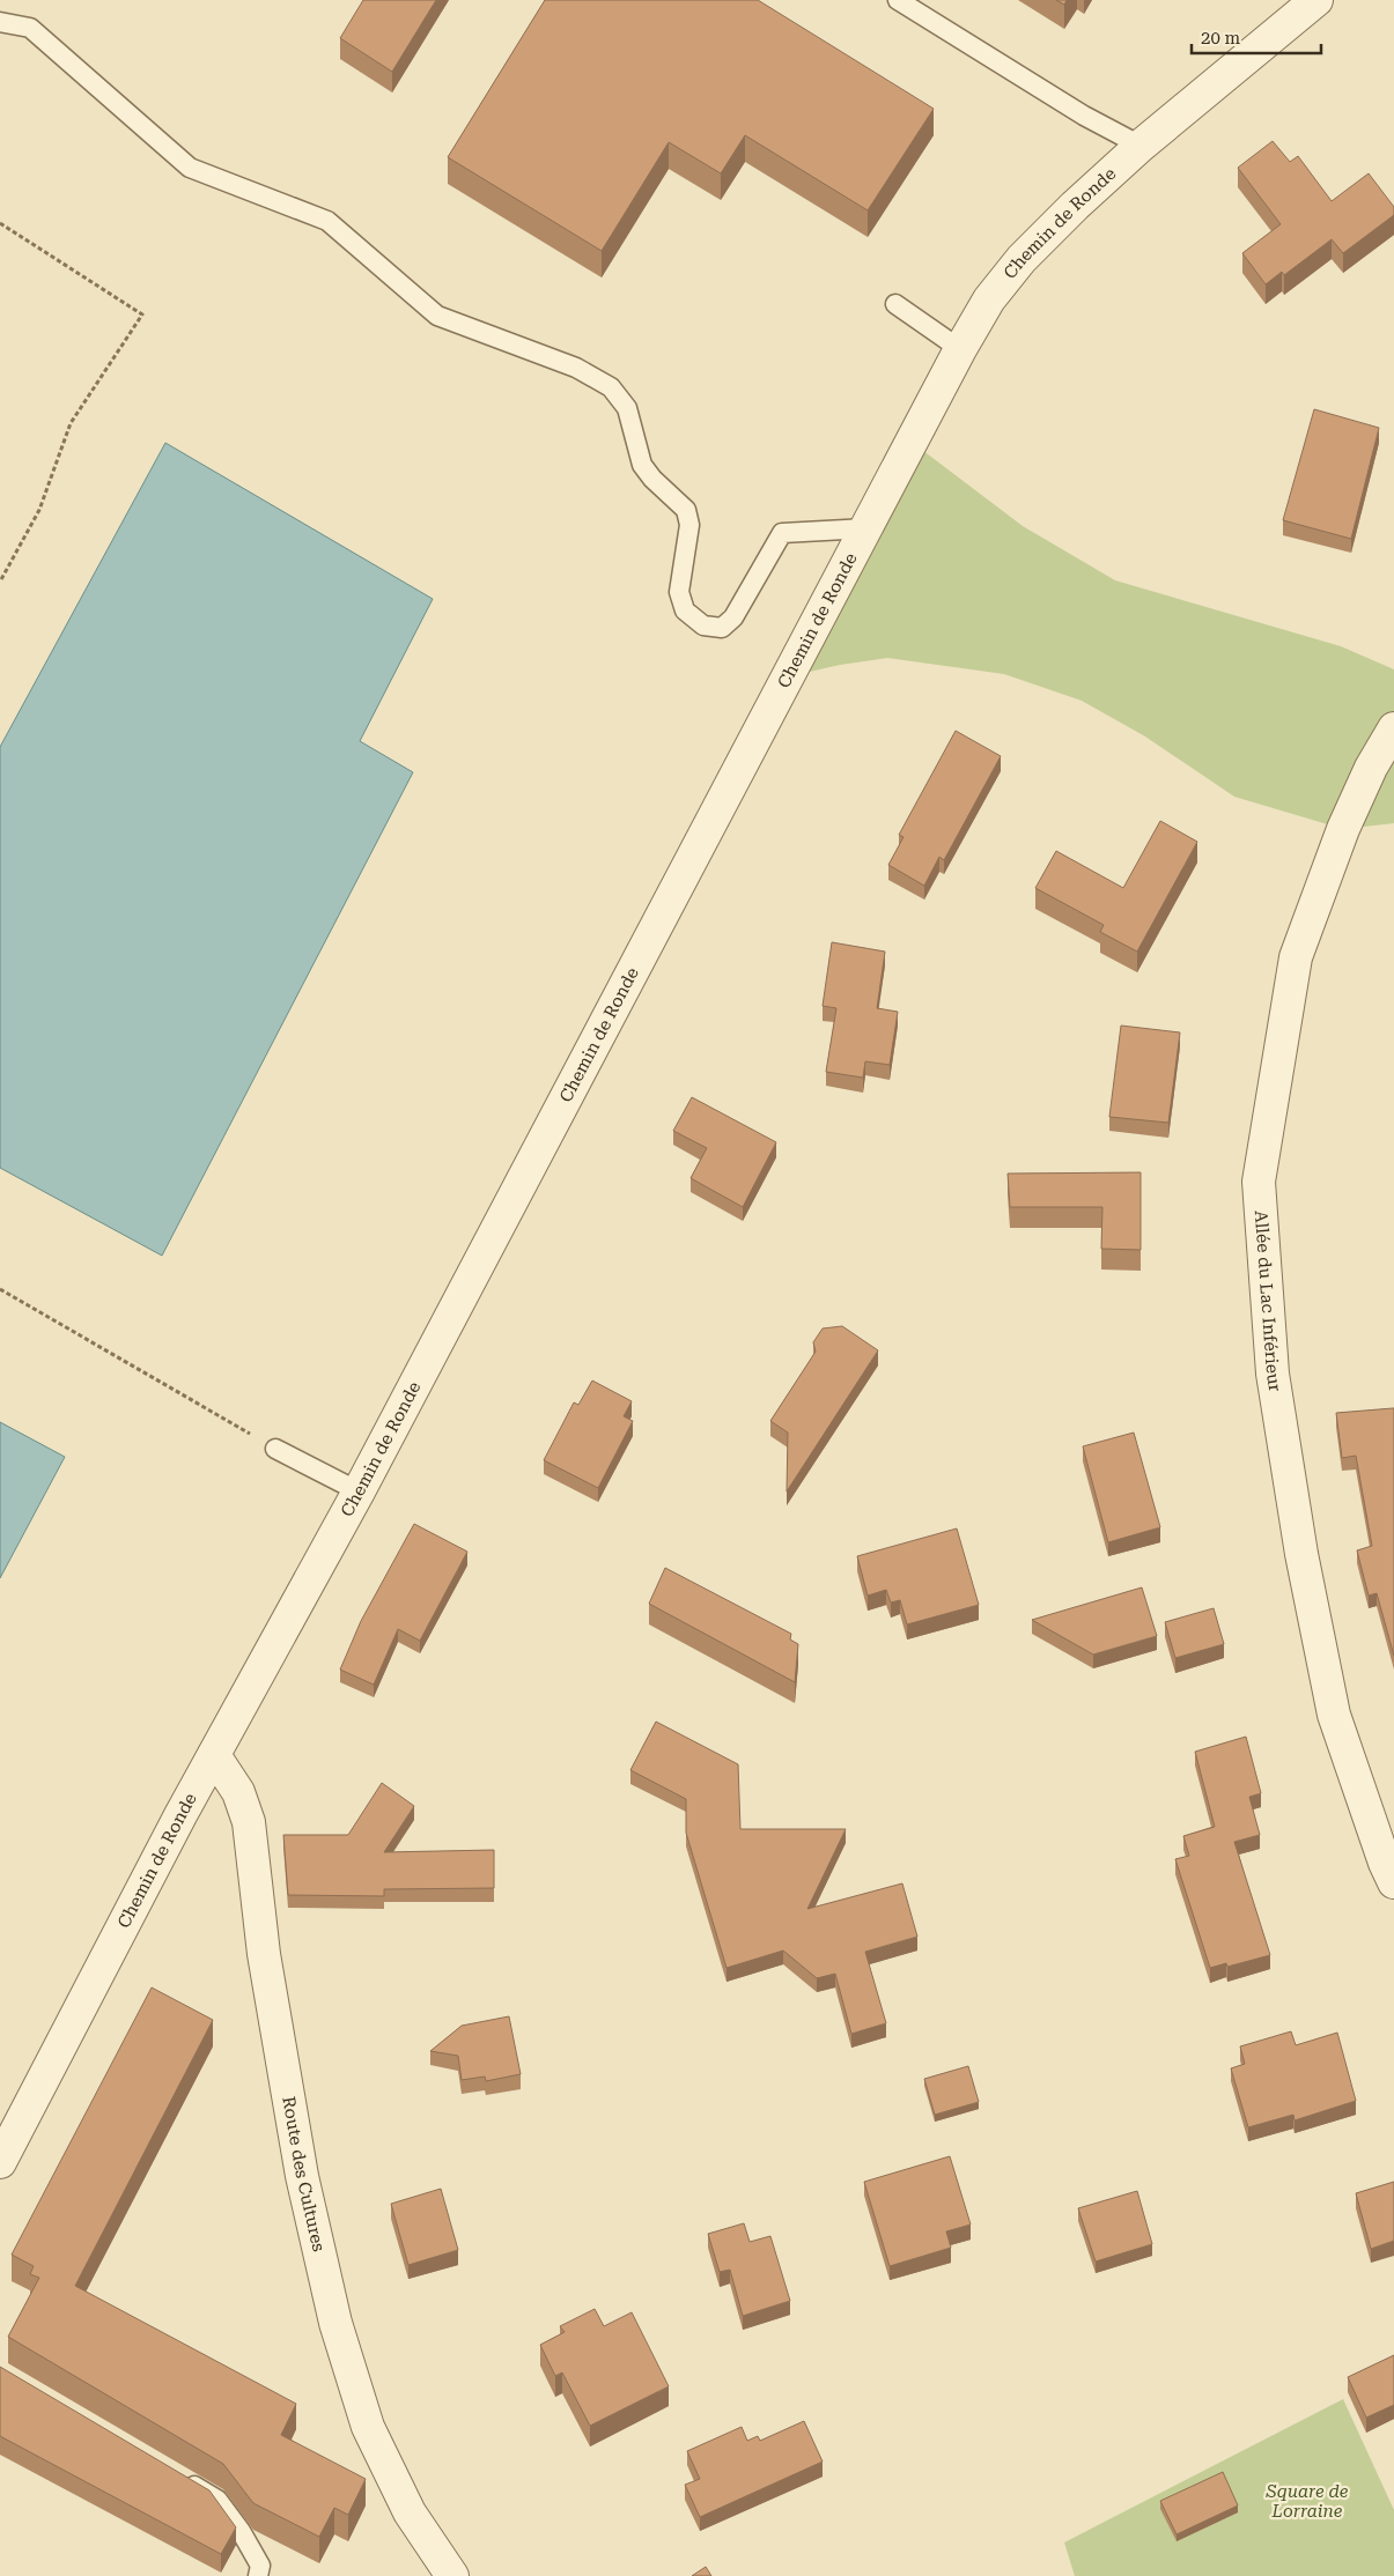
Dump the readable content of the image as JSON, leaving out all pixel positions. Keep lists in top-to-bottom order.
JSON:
{
  "streets": {
    "street": ["Chemin de Ronde", "Allée du Lac Inférieur", "Route des Cultures"]
  },
  "crossings": [
    ["Chemin de Ronde", "Route des Cultures"]
  ],
  "parks": ["Square de Lorraine"],
  "scale_bar": "20 m"
}
